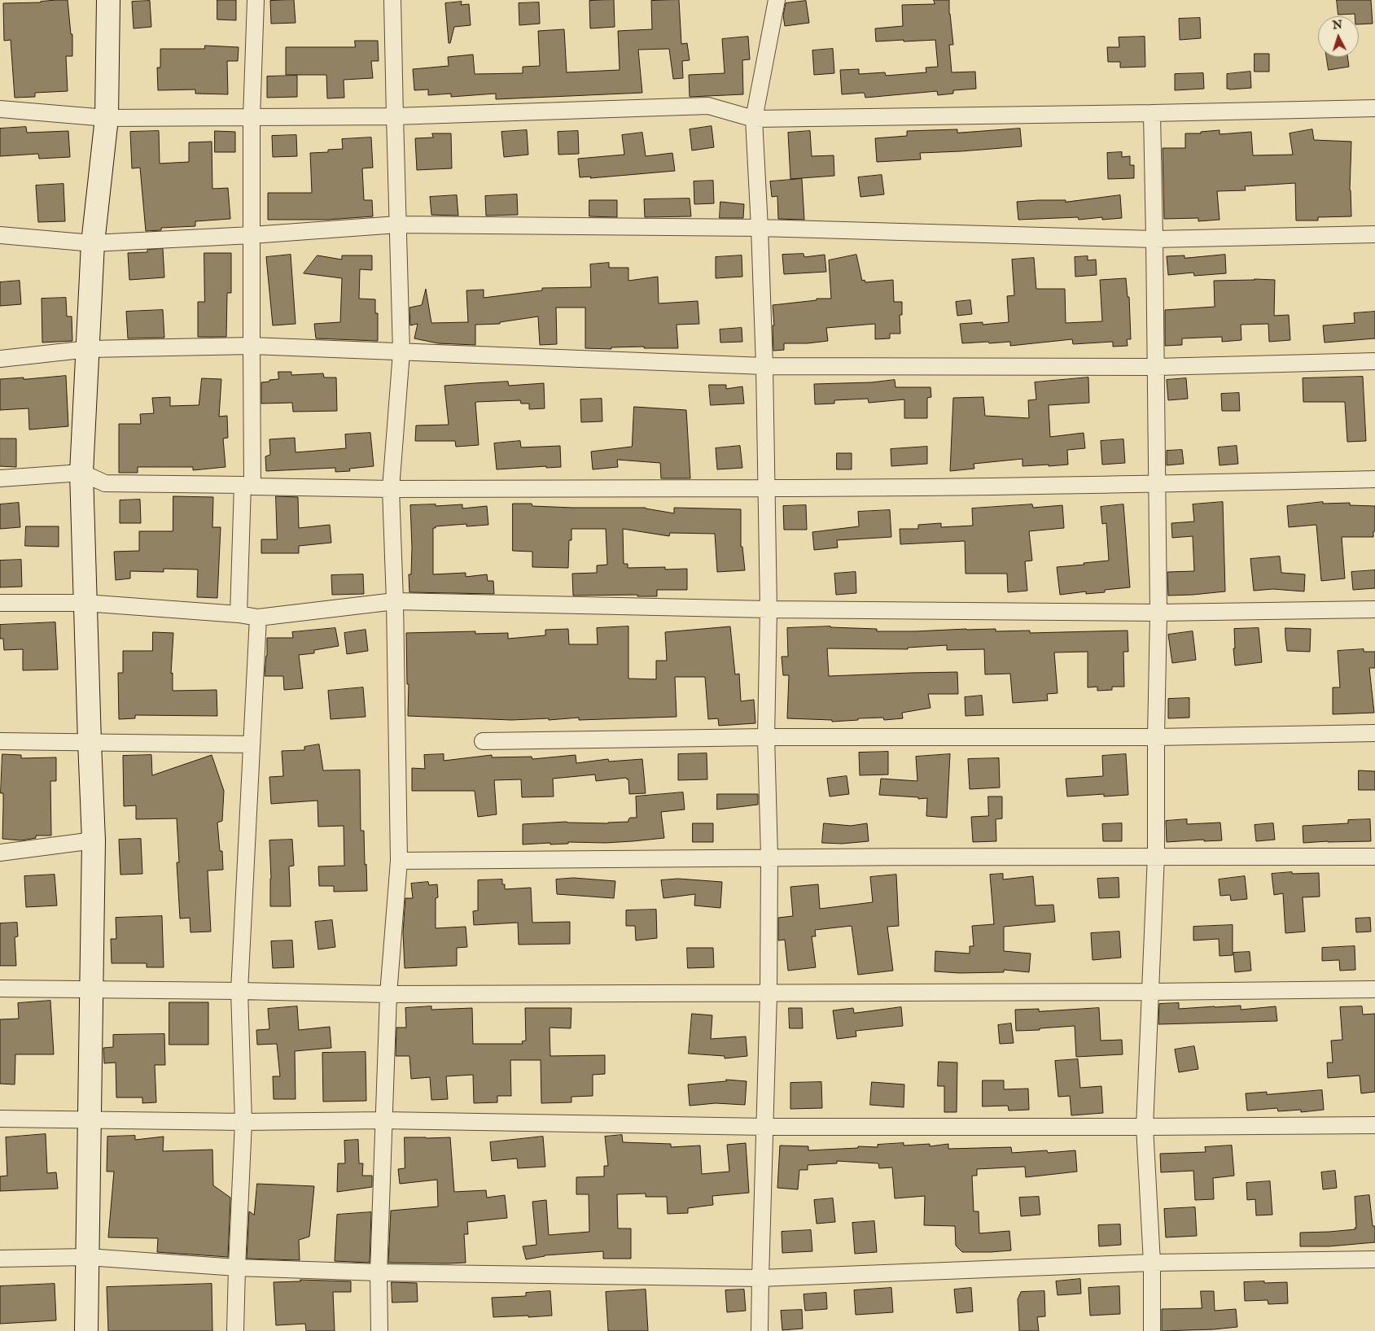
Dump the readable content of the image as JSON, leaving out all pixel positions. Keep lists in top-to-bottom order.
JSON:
{
  "north": "top"
}
